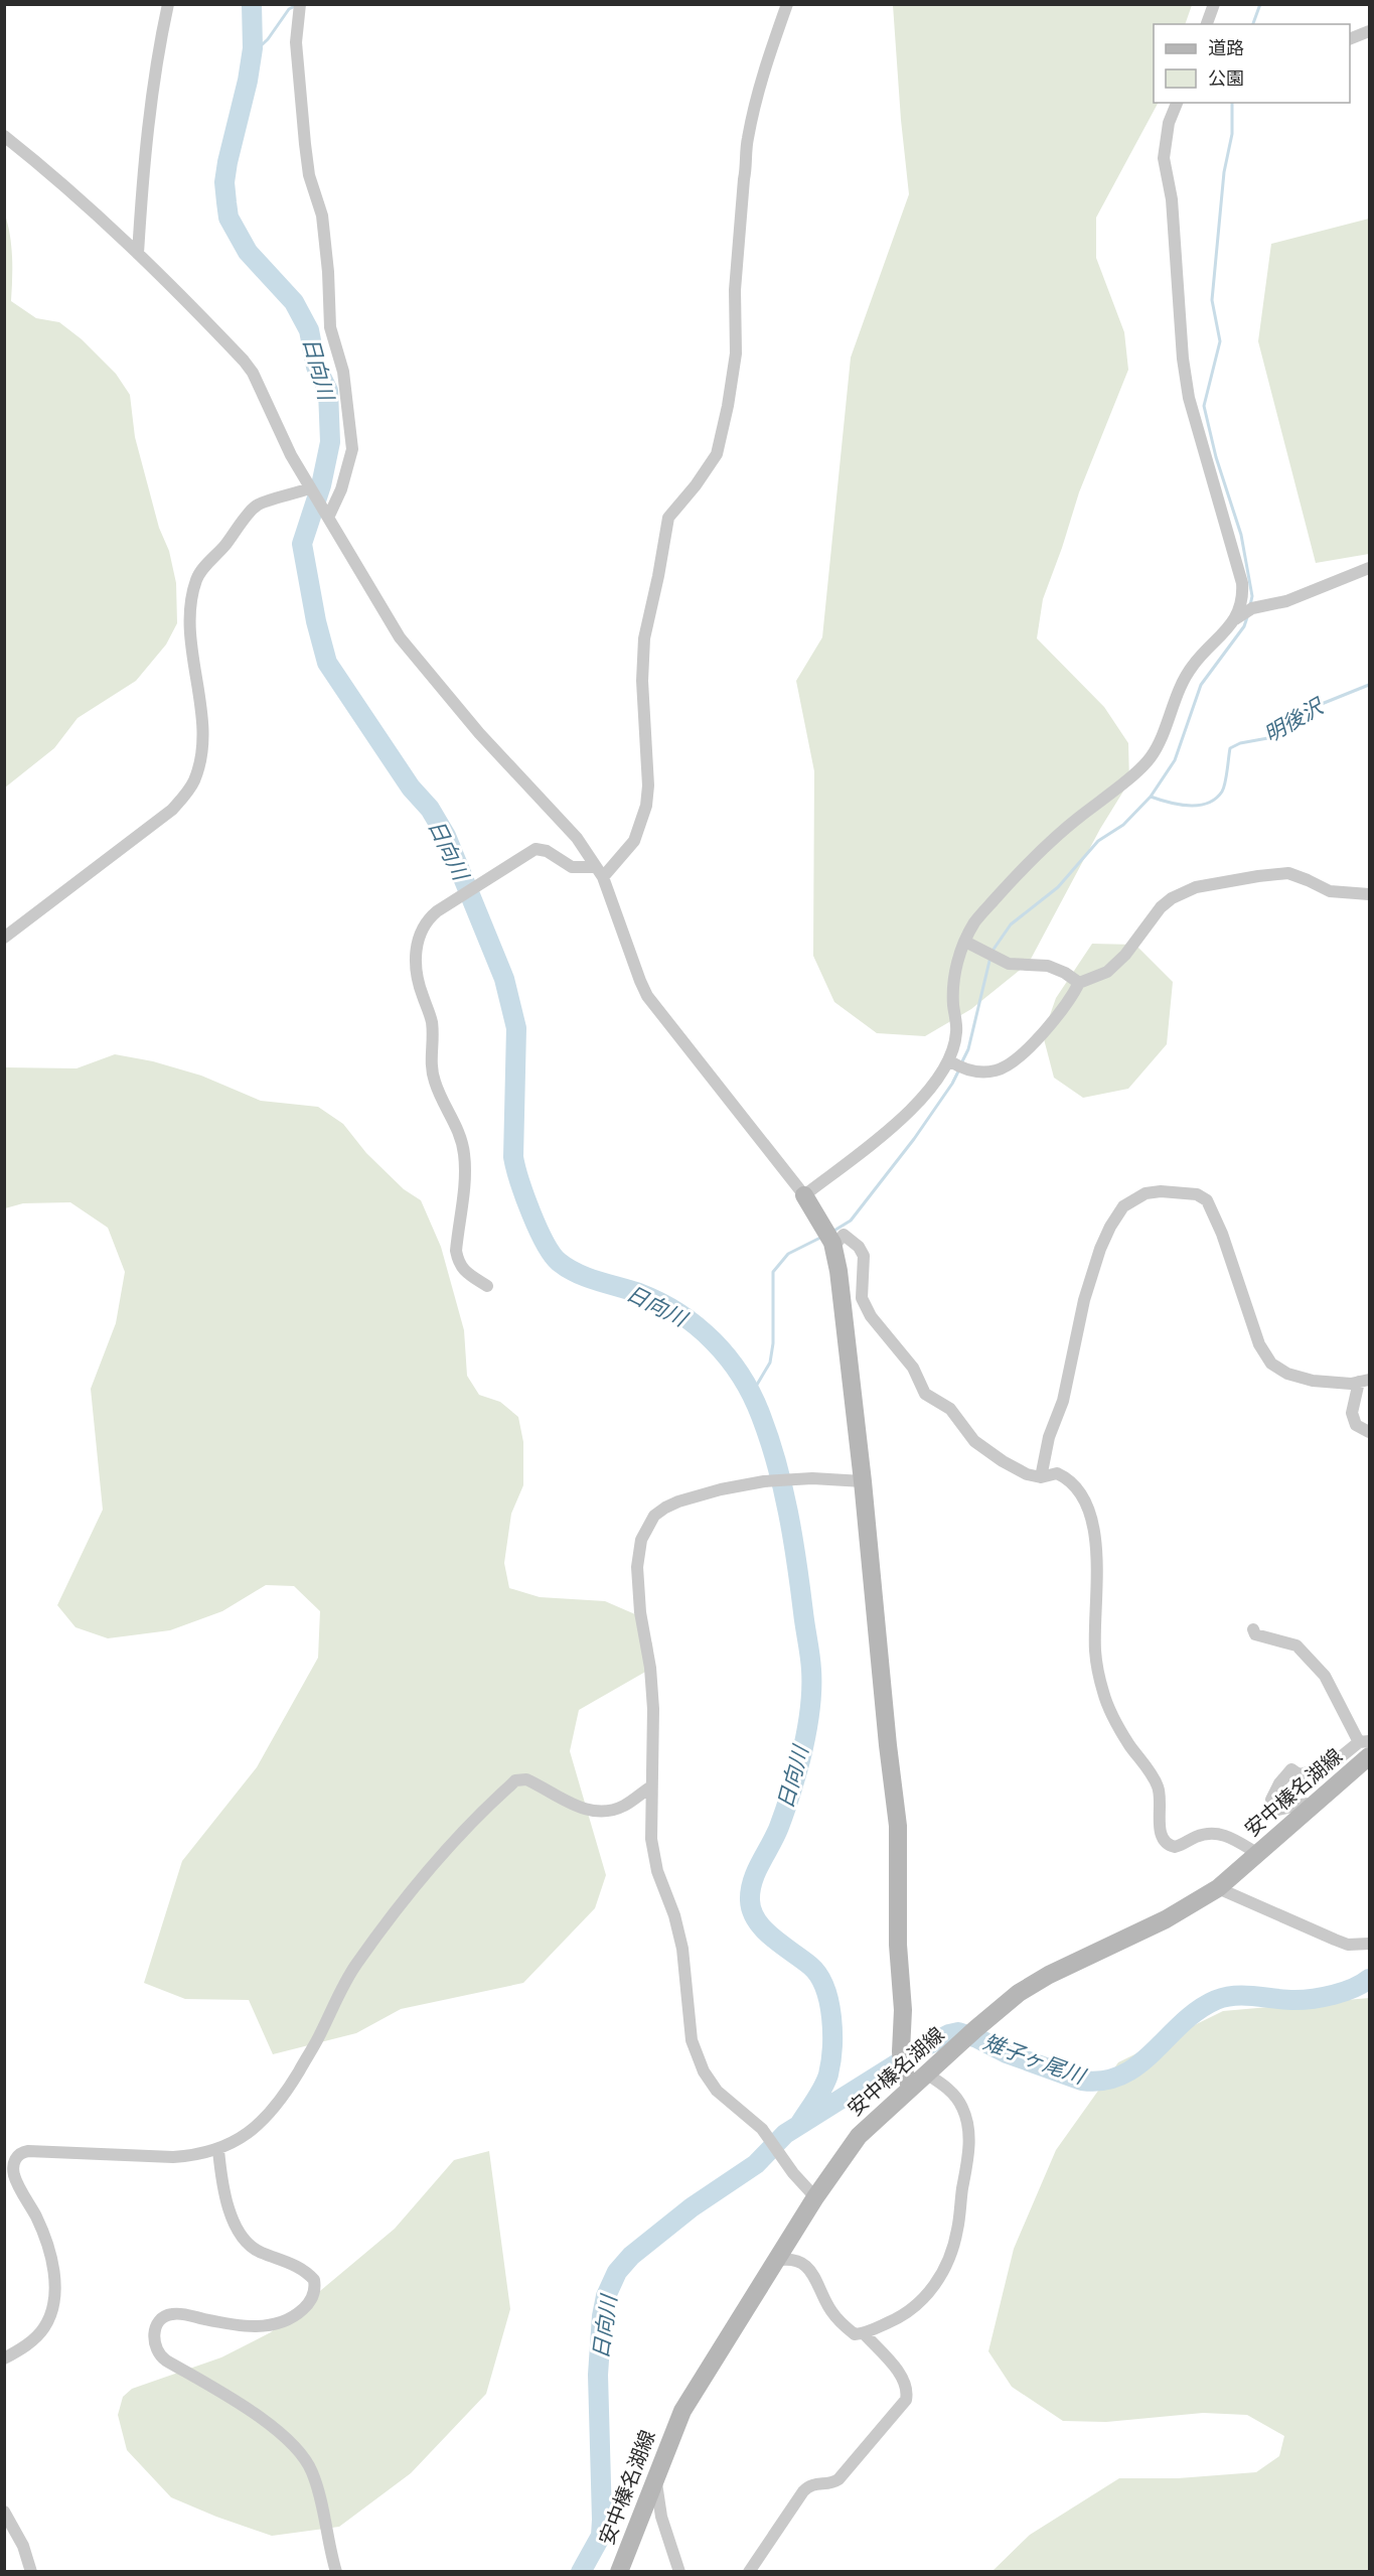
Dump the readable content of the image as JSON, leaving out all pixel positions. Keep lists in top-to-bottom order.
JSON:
{
  "streets": {
    "main road": ["安中榛名湖線"]
  },
  "water": ["日向川", "明後沢", "雉子ヶ尾川"],
  "legend": ["道路", "公園"]
}
